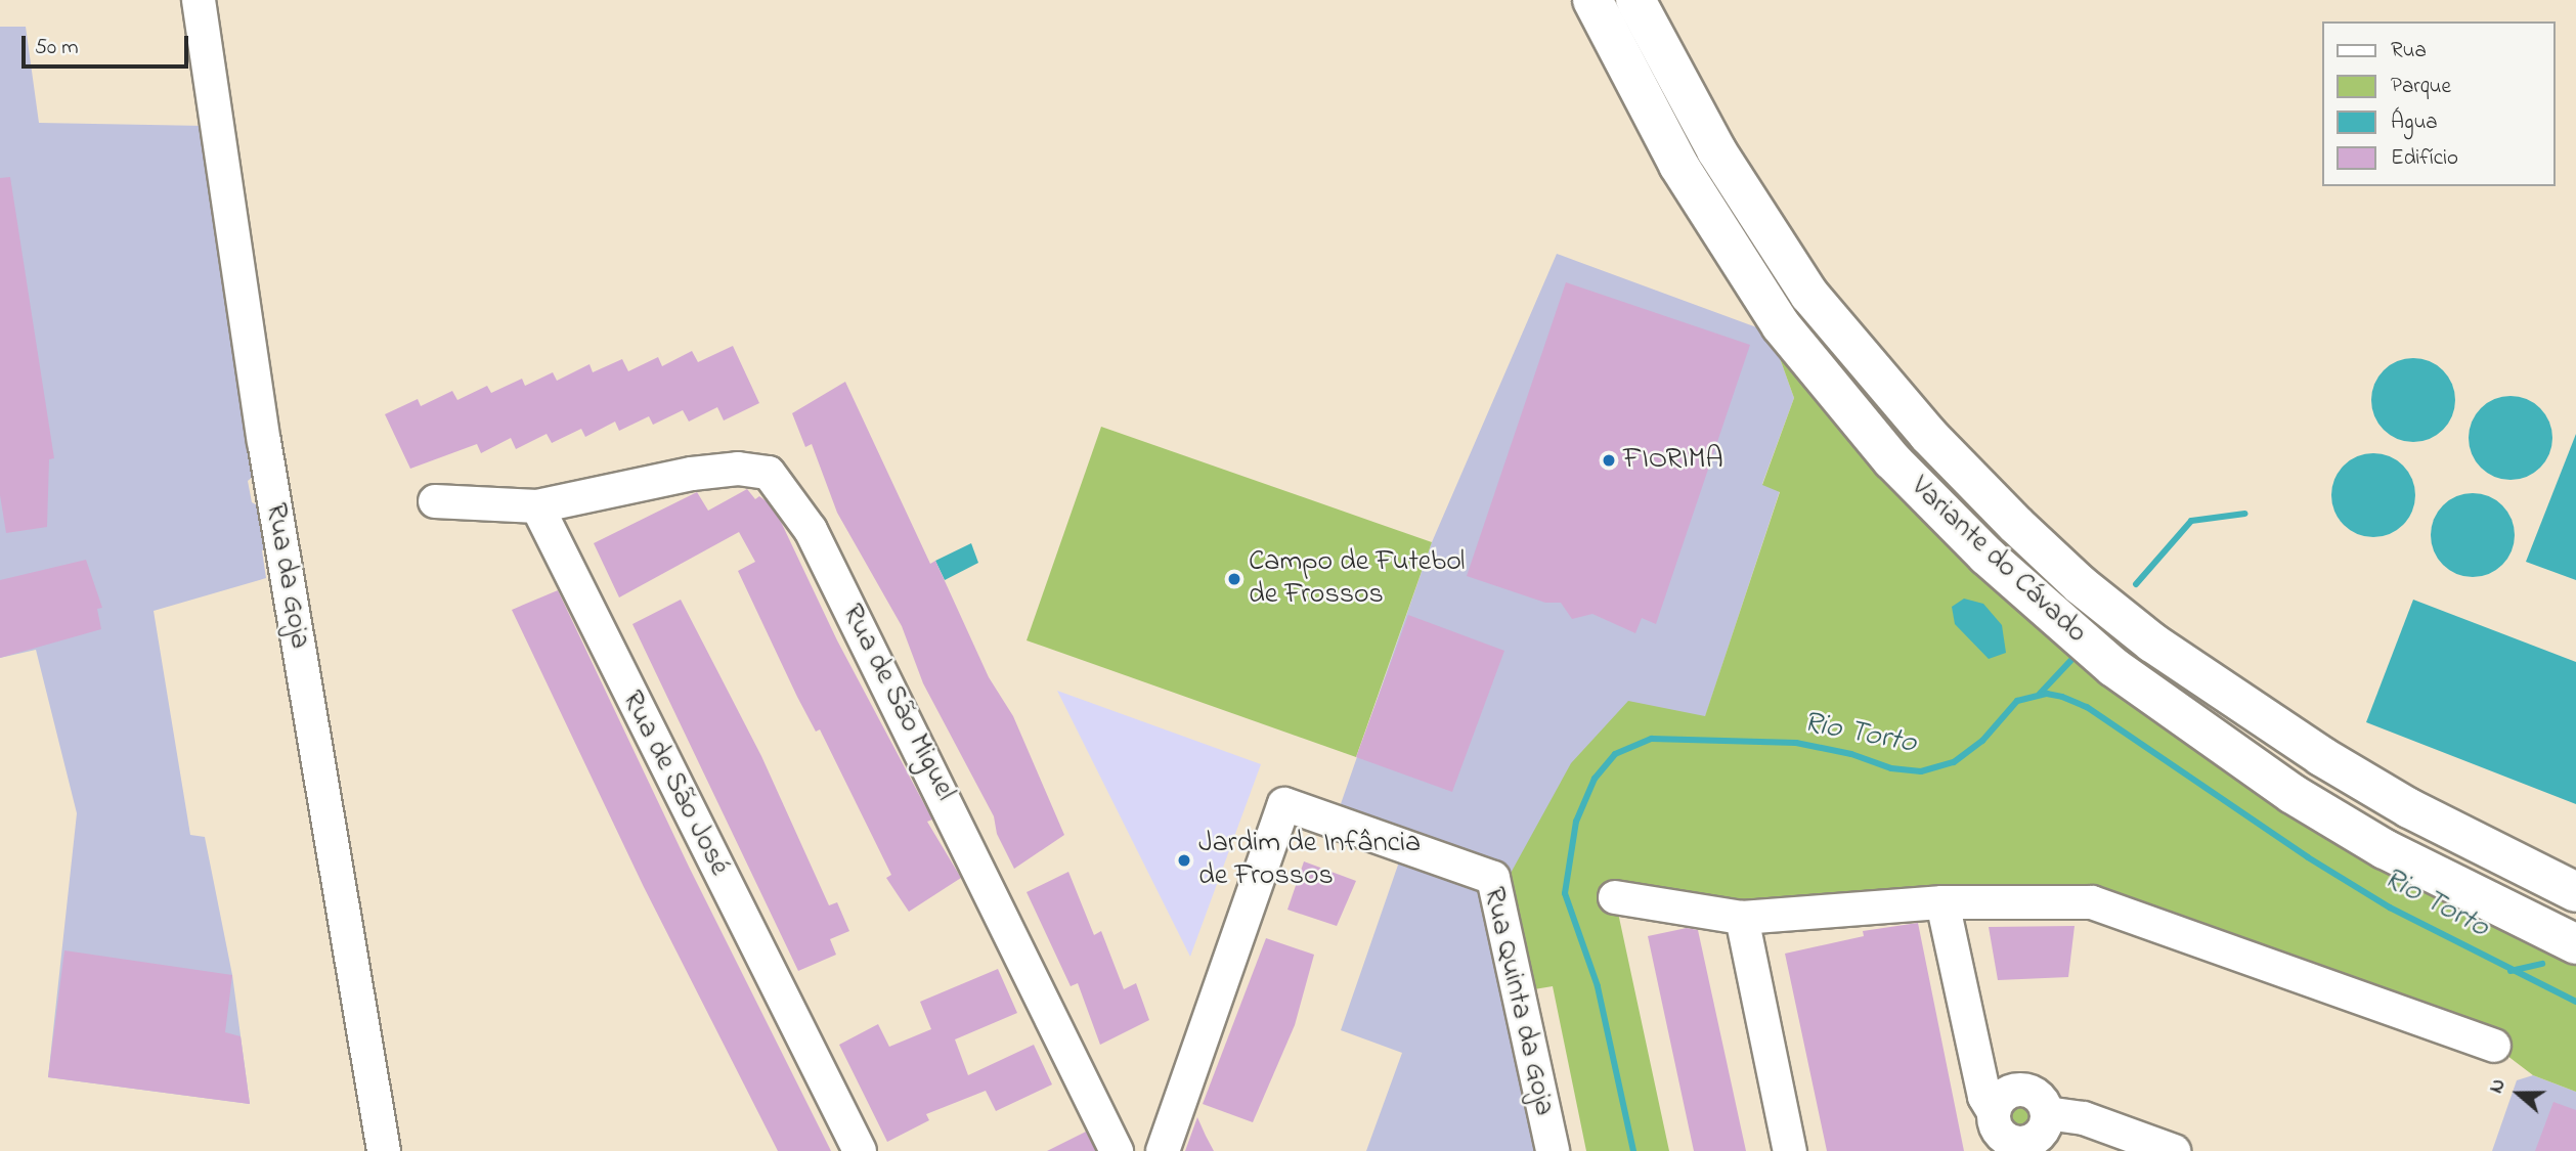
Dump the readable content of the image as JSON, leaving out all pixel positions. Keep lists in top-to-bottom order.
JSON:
{
  "streets": {
    "main road": ["Variante do Cávado"],
    "street": [
      "Rua da Goja",
      "Rua de São Miguel",
      "Rua de São José",
      "Rua Quinta da Goja"
    ]
  },
  "crossings": [
    ["Rua de São Miguel", "Rua de São José"]
  ],
  "water": ["Rio Torto"],
  "places": ["FIORIMA", "Campo de Futebol de Frossos", "Jardim de Infância de Frossos"],
  "legend": [
    "Rua",
    "Parque",
    "Água",
    "Edifício"
  ],
  "scale_bar": "50 m",
  "north": "left"
}
